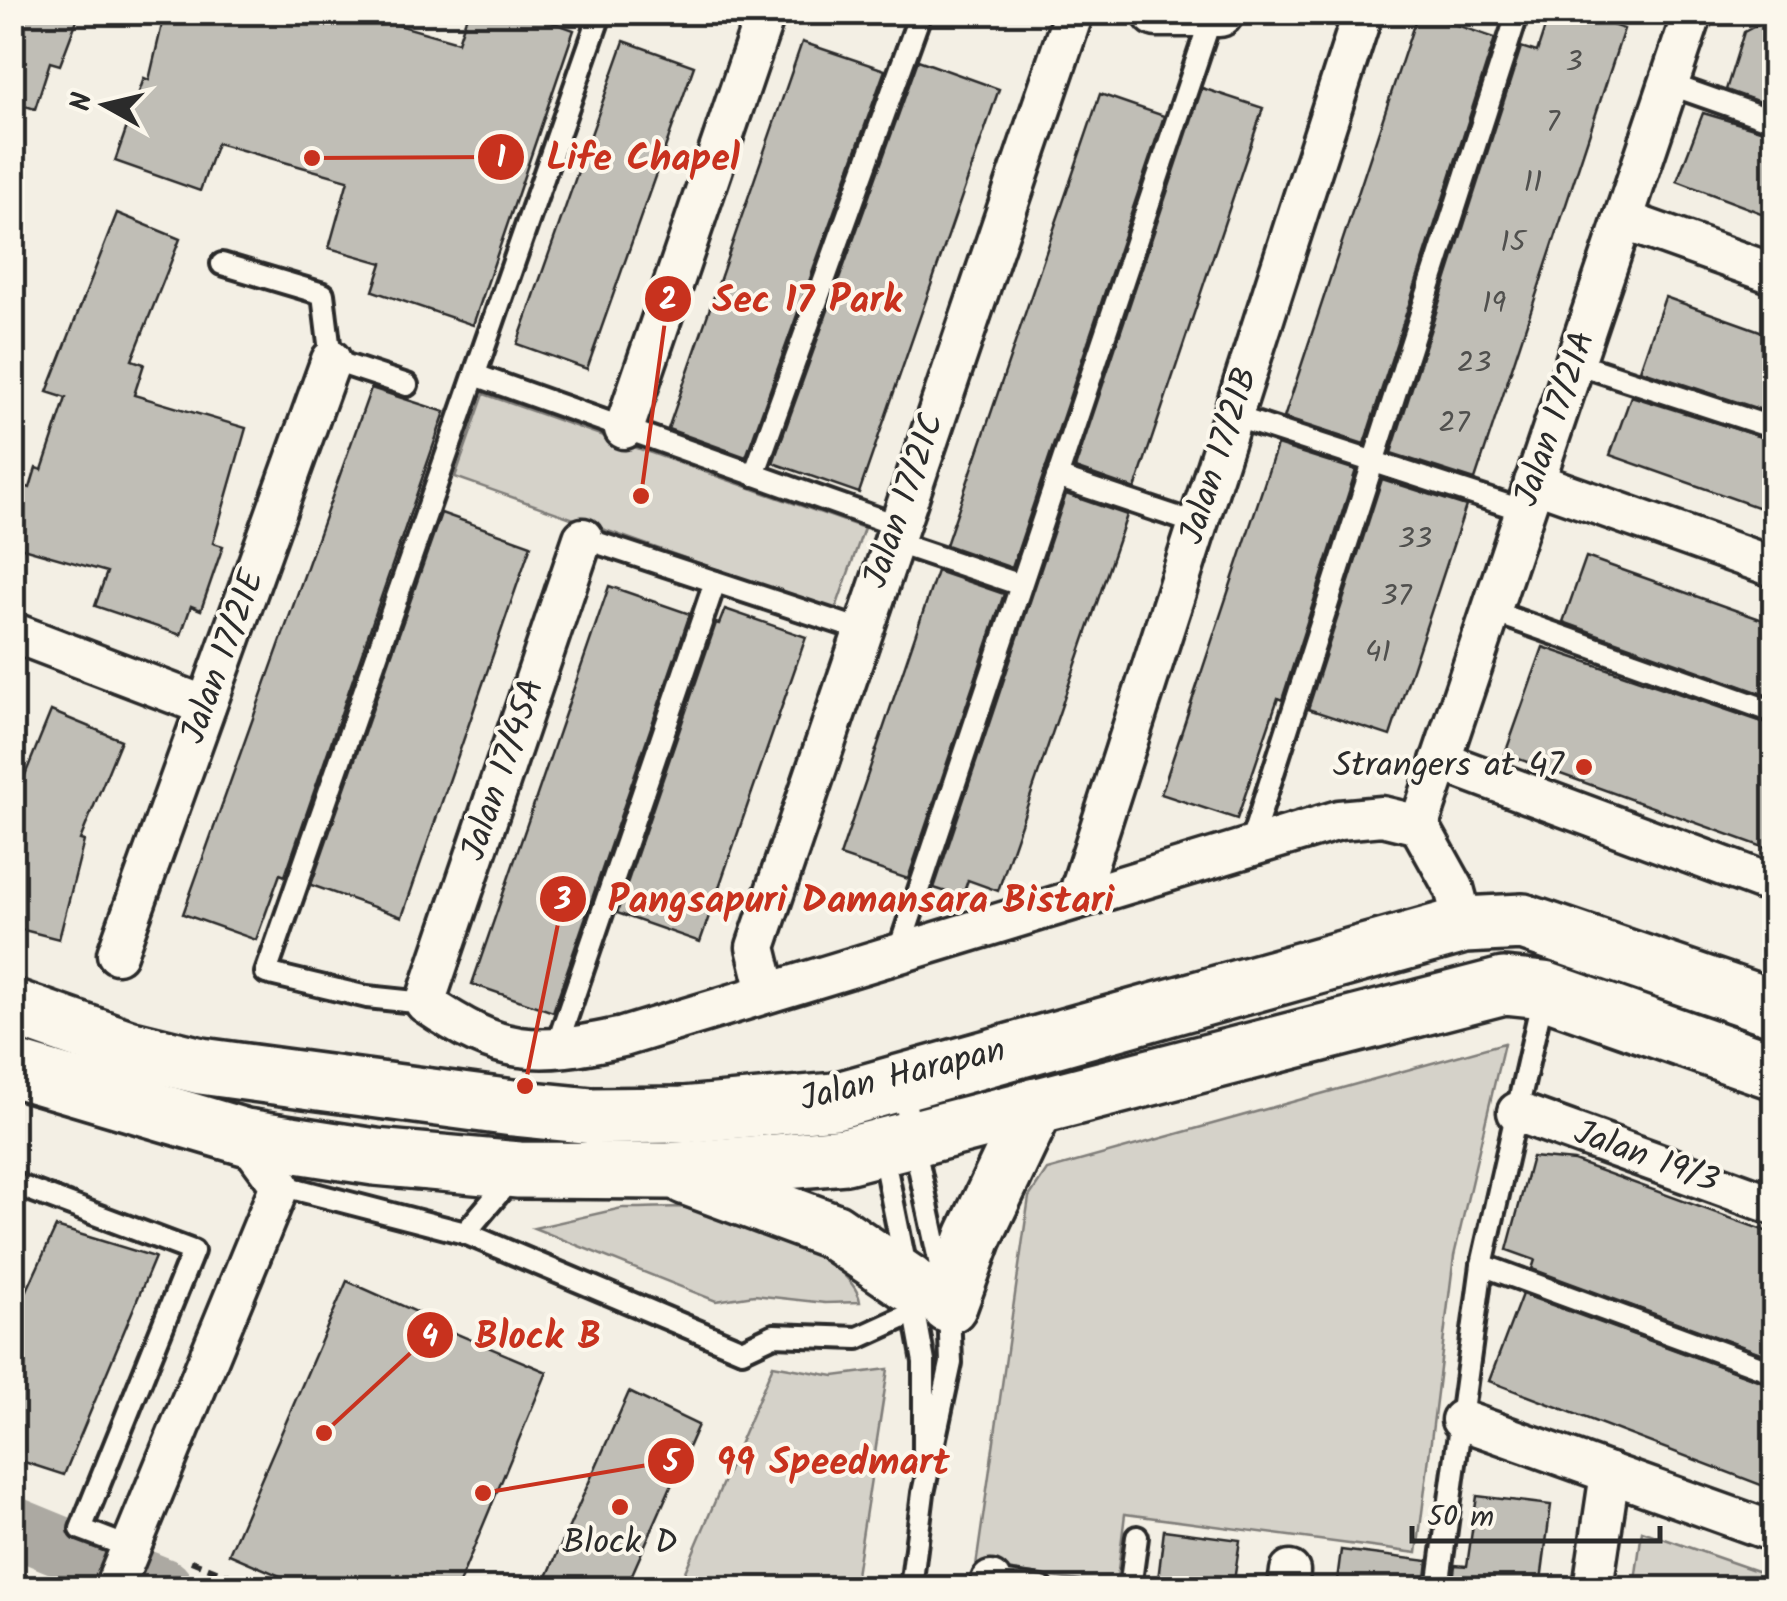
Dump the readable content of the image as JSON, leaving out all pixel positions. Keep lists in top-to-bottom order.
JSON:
{
  "streets": {
    "main road": ["Jalan Harapan"],
    "street": [
      "Jalan 17/21A",
      "Jalan 17/21B",
      "Jalan 17/21C",
      "Jalan 17/21E",
      "Jalan 17/45A",
      "Jalan 19/3"
    ]
  },
  "places": [
    "Life Chapel",
    "Sec 17 Park",
    "Strangers at 47",
    "Pangsapuri Damansara Bistari",
    "Block B",
    "99 Speedmart",
    "Block D"
  ],
  "house_numbers": [
    "3",
    "7",
    "11",
    "15",
    "19",
    "23",
    "27",
    "33",
    "37",
    "41"
  ],
  "scale_bar": "50 m",
  "north": "left"
}
